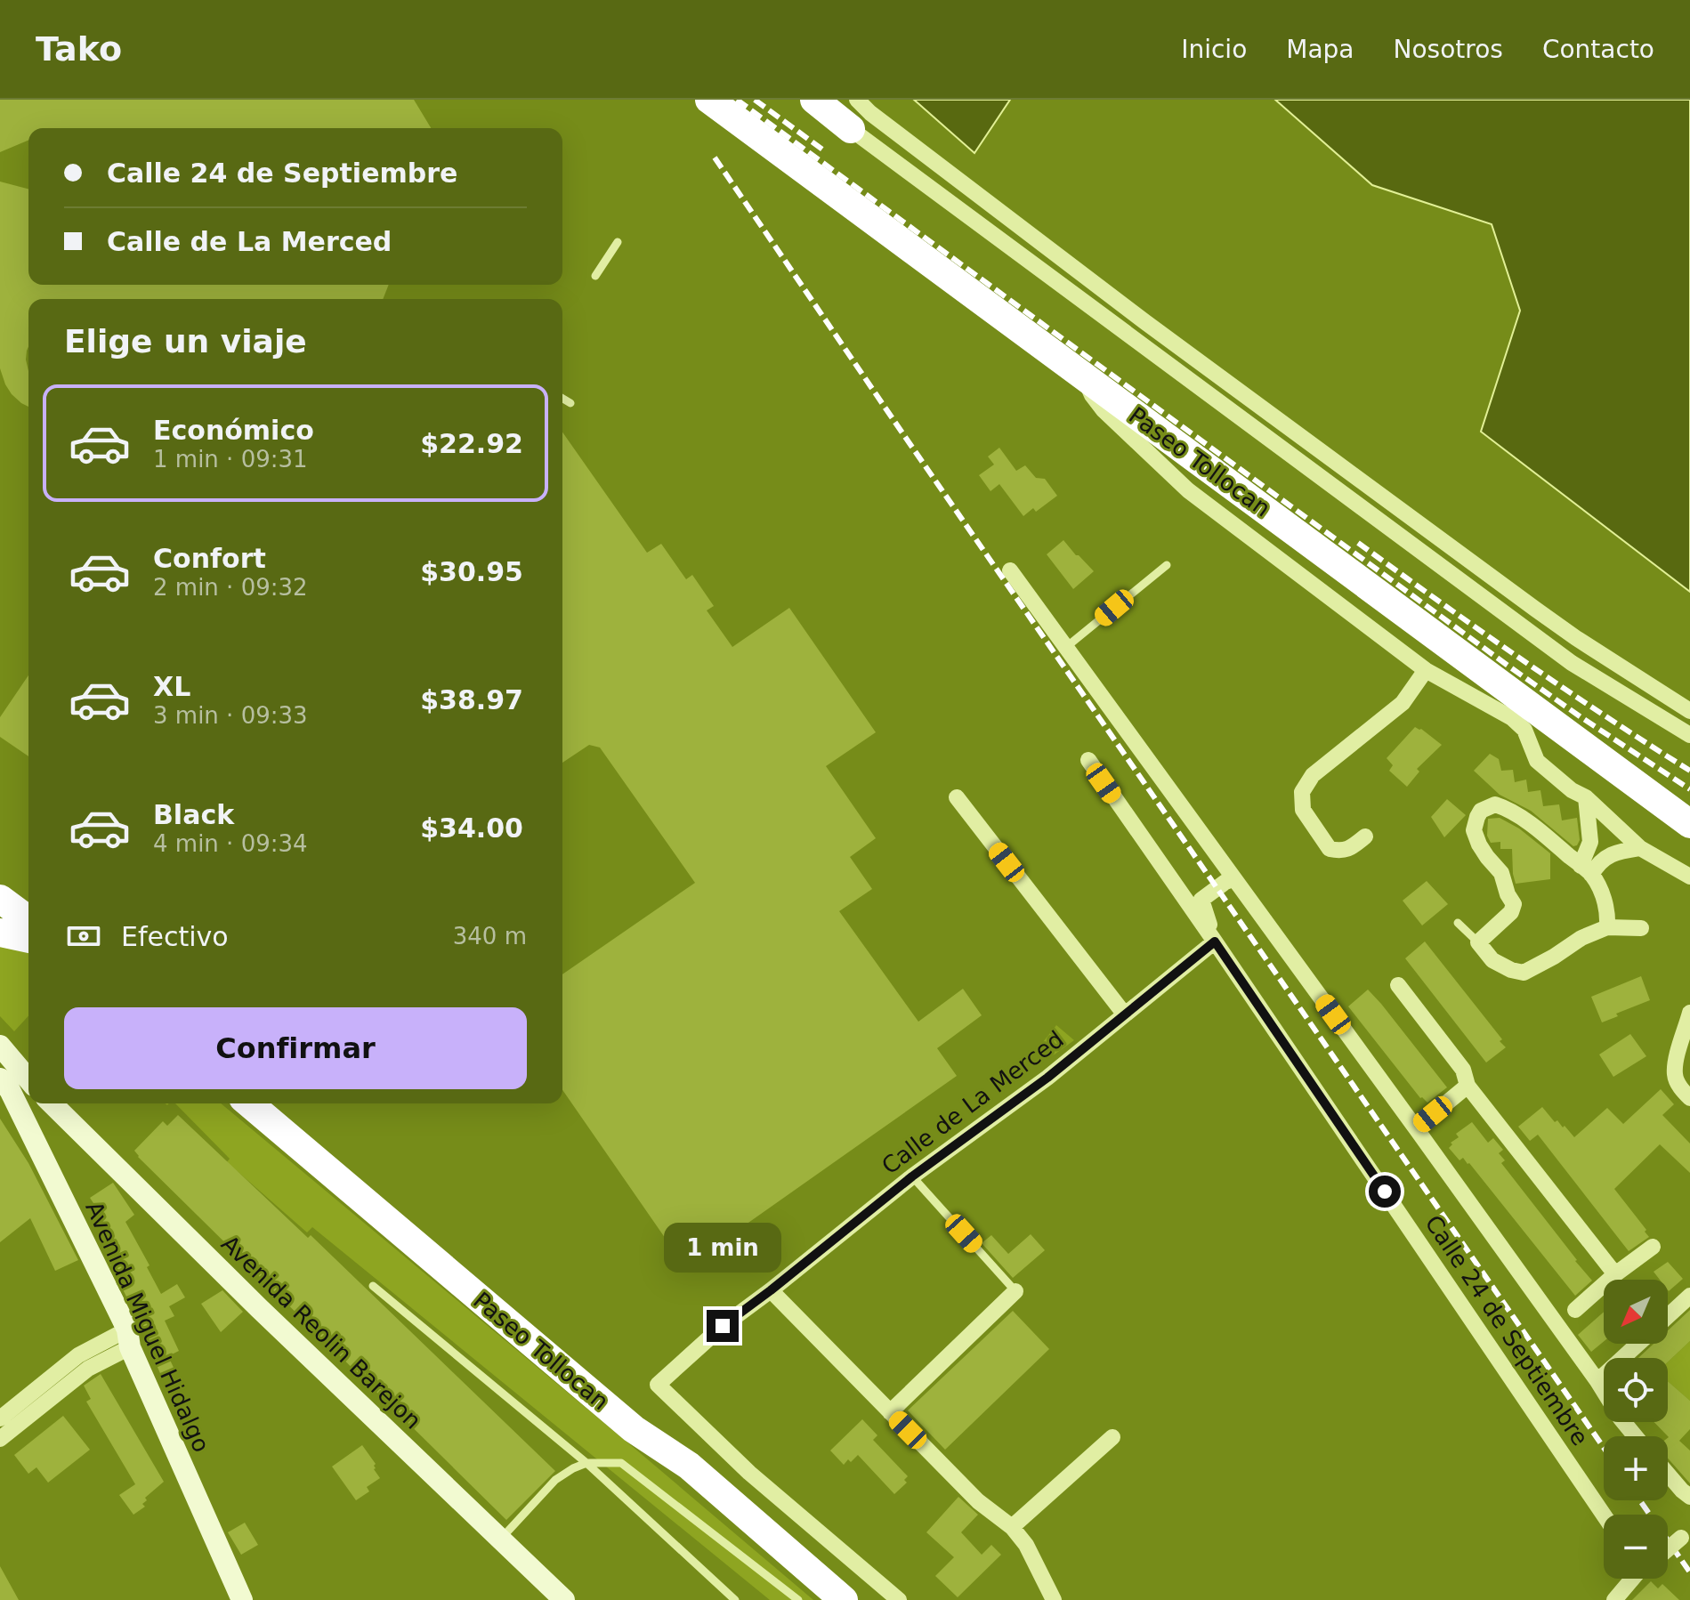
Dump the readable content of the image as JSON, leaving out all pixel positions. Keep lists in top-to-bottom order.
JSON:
{
  "streets": {
    "highway": ["Paseo Tollocan"],
    "main road": ["Avenida Miguel Hidalgo", "Avenida Reolin Barejon"],
    "street": ["Calle de La Merced", "Calle 24 de Septiembre"]
  },
  "crossings": [
    ["Calle de La Merced", "Calle 24 de Septiembre"]
  ],
  "north": "bottom left",
  "page": {
    "header": "Tako",
    "nav": [
      "Inicio",
      "Mapa",
      "Nosotros",
      "Contacto"
    ],
    "banner": ["Calle 24 de Septiembre", "Calle de La Merced"],
    "heading": "Elige un viaje",
    "list": [
      {
        "name": "Económico",
        "note": "1 min · 09:31",
        "value": "$22.92"
      },
      {
        "name": "Confort",
        "note": "2 min · 09:32",
        "value": "$30.95"
      },
      {
        "name": "XL",
        "note": "3 min · 09:33",
        "value": "$38.97"
      },
      {
        "name": "Black",
        "note": "4 min · 09:34",
        "value": "$34.00"
      }
    ],
    "pay": ["Efectivo", "340 m"],
    "buttons": "Confirmar",
    "bubble": "1 min",
    "map_buttons": ["+", "−"]
  }
}
